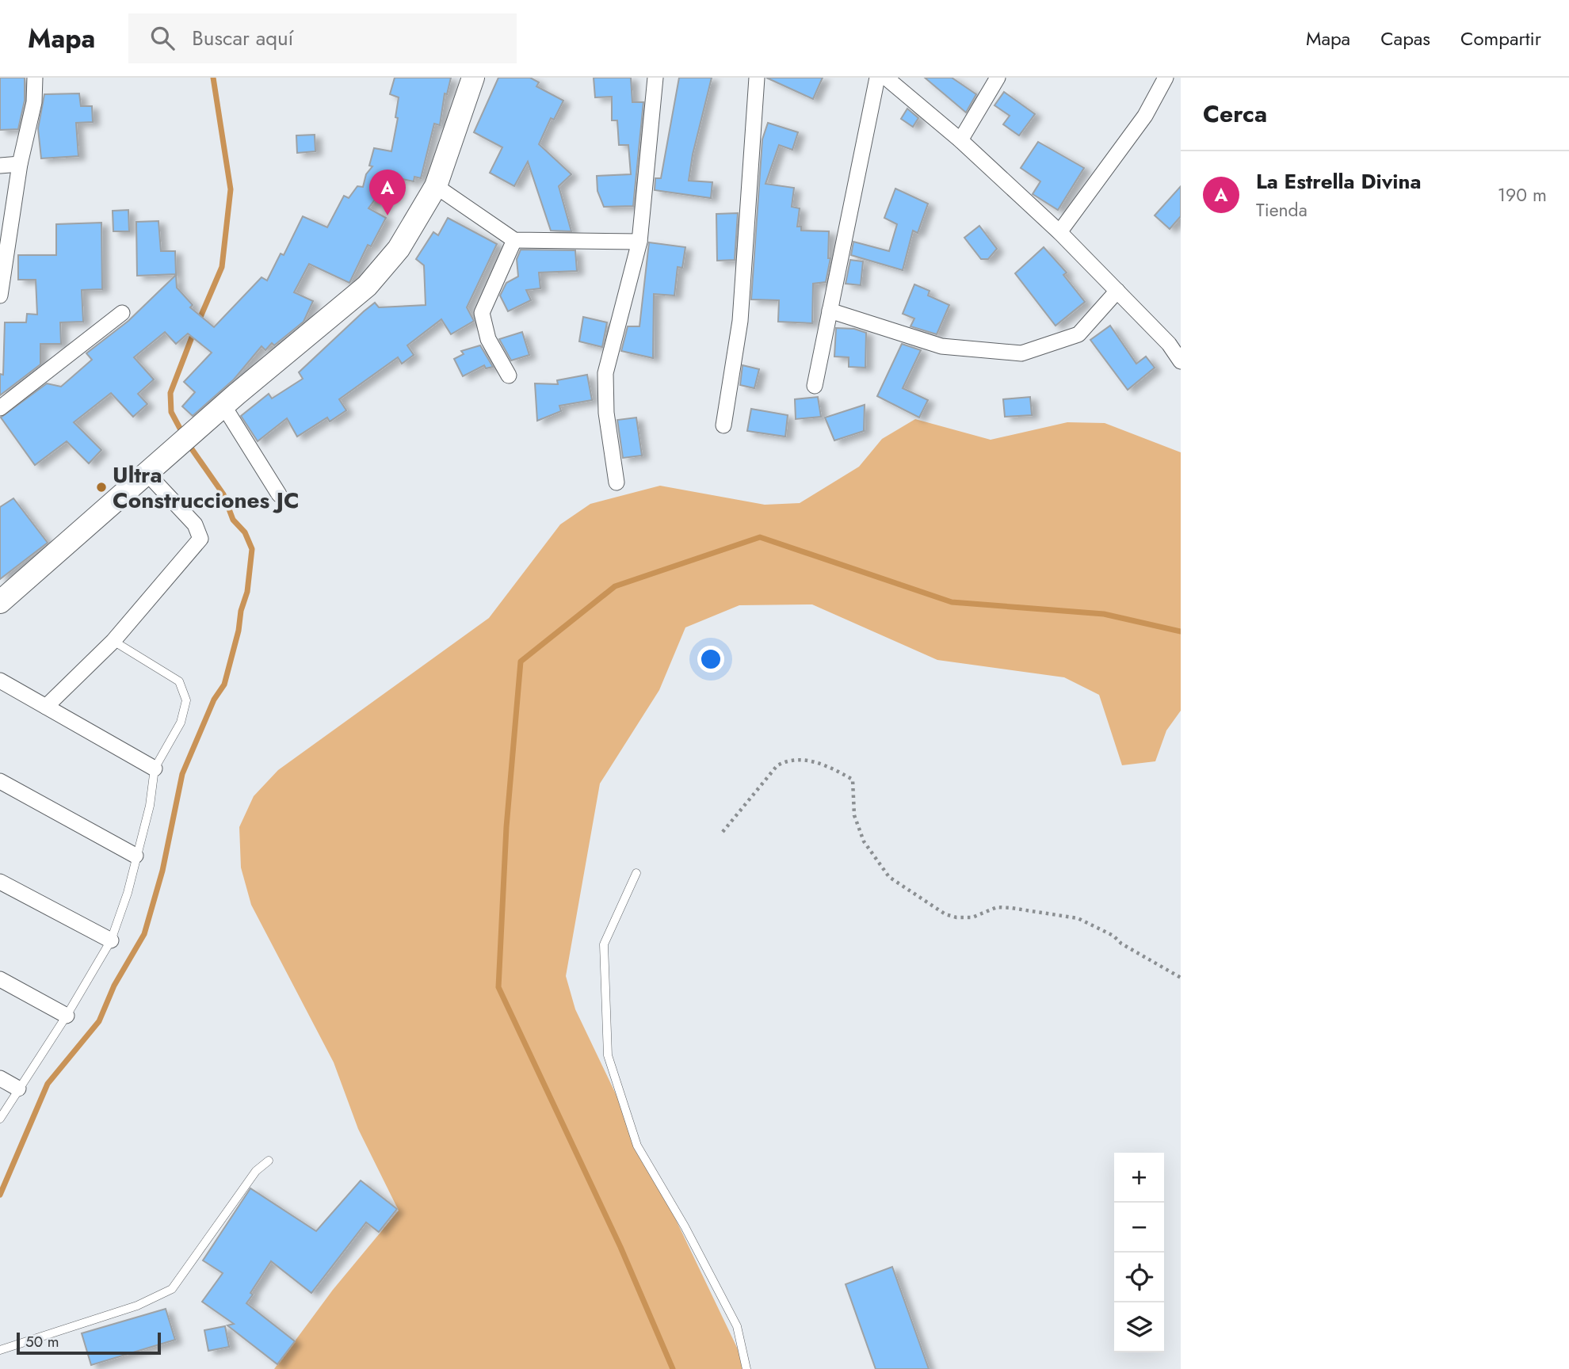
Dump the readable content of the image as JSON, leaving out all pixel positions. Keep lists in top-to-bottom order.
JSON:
{
  "places": ["Ultra Construcciones JC"],
  "scale_bar": "50 m",
  "page": {
    "header": "Mapa",
    "search": "Buscar aquí",
    "nav": ["Mapa", "Capas", "Compartir"],
    "heading": "Cerca",
    "list": [
      {
        "mark": "A",
        "name": "La Estrella Divina",
        "note": "Tienda",
        "value": "190 m"
      }
    ],
    "pins": "A",
    "map_buttons": ["+", "−"],
    "scale": "50 m"
  }
}
